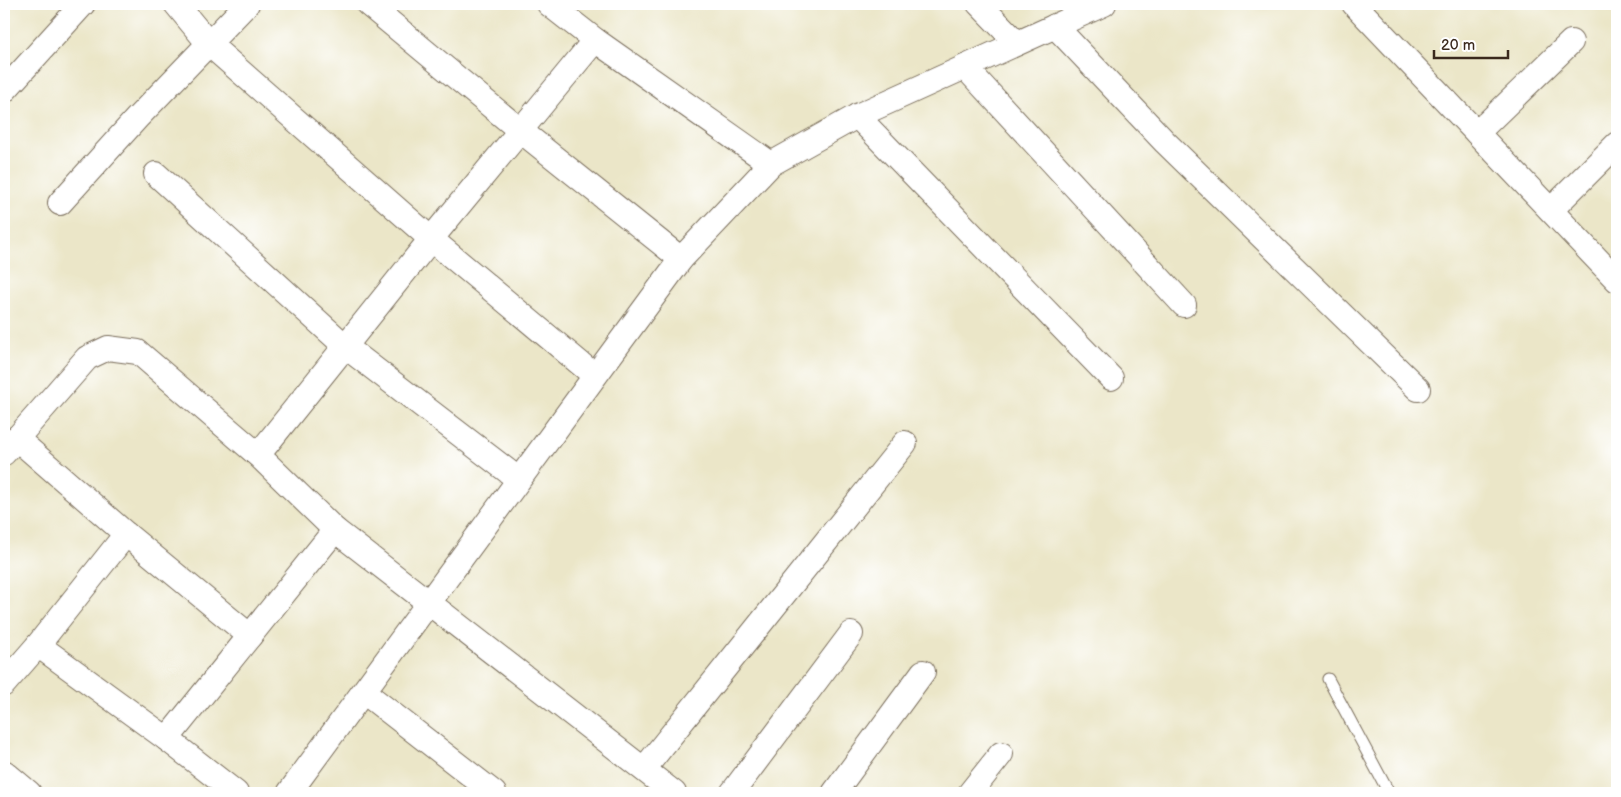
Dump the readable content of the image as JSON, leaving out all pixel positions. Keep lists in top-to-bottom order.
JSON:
{
  "scale_bar": "20 m"
}
